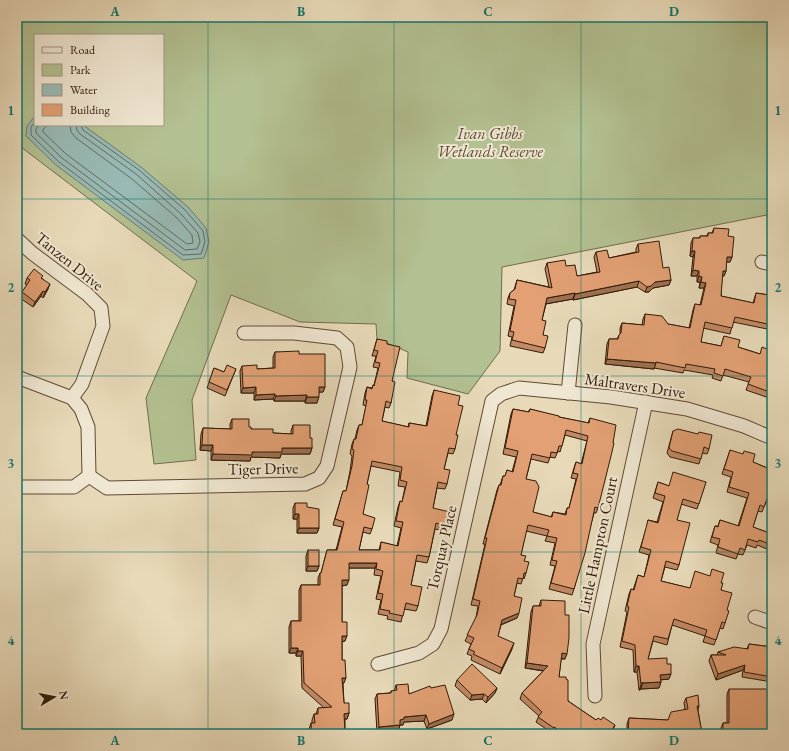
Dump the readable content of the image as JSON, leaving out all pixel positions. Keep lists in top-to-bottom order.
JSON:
{
  "streets": {
    "street": [
      "Tanzen Drive",
      "Maltravers Drive",
      "Tiger Drive",
      "Little Hampton Court",
      "Torquay Place"
    ]
  },
  "crossings": [
    ["Maltravers Drive", "Little Hampton Court"],
    ["Maltravers Drive", "Torquay Place"]
  ],
  "parks": ["Ivan Gibbs Wetlands Reserve"],
  "legend": [
    "Road",
    "Park",
    "Water",
    "Building"
  ],
  "north": "right",
  "grid": {
    "columns": [
      "A",
      "B",
      "C",
      "D"
    ],
    "rows": [
      "1",
      "2",
      "3",
      "4"
    ]
  }
}
